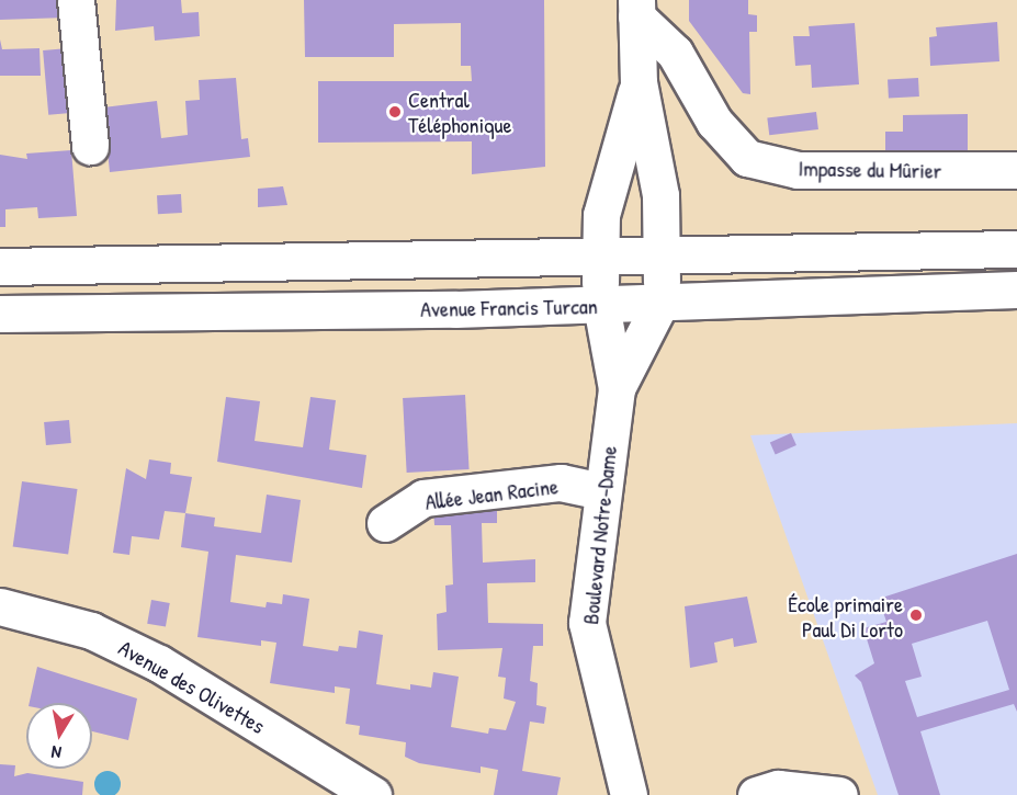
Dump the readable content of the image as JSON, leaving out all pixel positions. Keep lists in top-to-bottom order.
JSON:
{
  "streets": {
    "main road": [
      "Impasse du Mûrier",
      "Avenue Francis Turcan",
      "Allée Jean Racine",
      "Boulevard Notre-Dame",
      "Avenue des Olivettes"
    ]
  },
  "crossings": [
    ["Avenue Francis Turcan", "Boulevard Notre-Dame"],
    ["Allée Jean Racine", "Boulevard Notre-Dame"]
  ],
  "places": ["Central Téléphonique", "École primaire Paul Di Lorto"],
  "north": "bottom"
}
